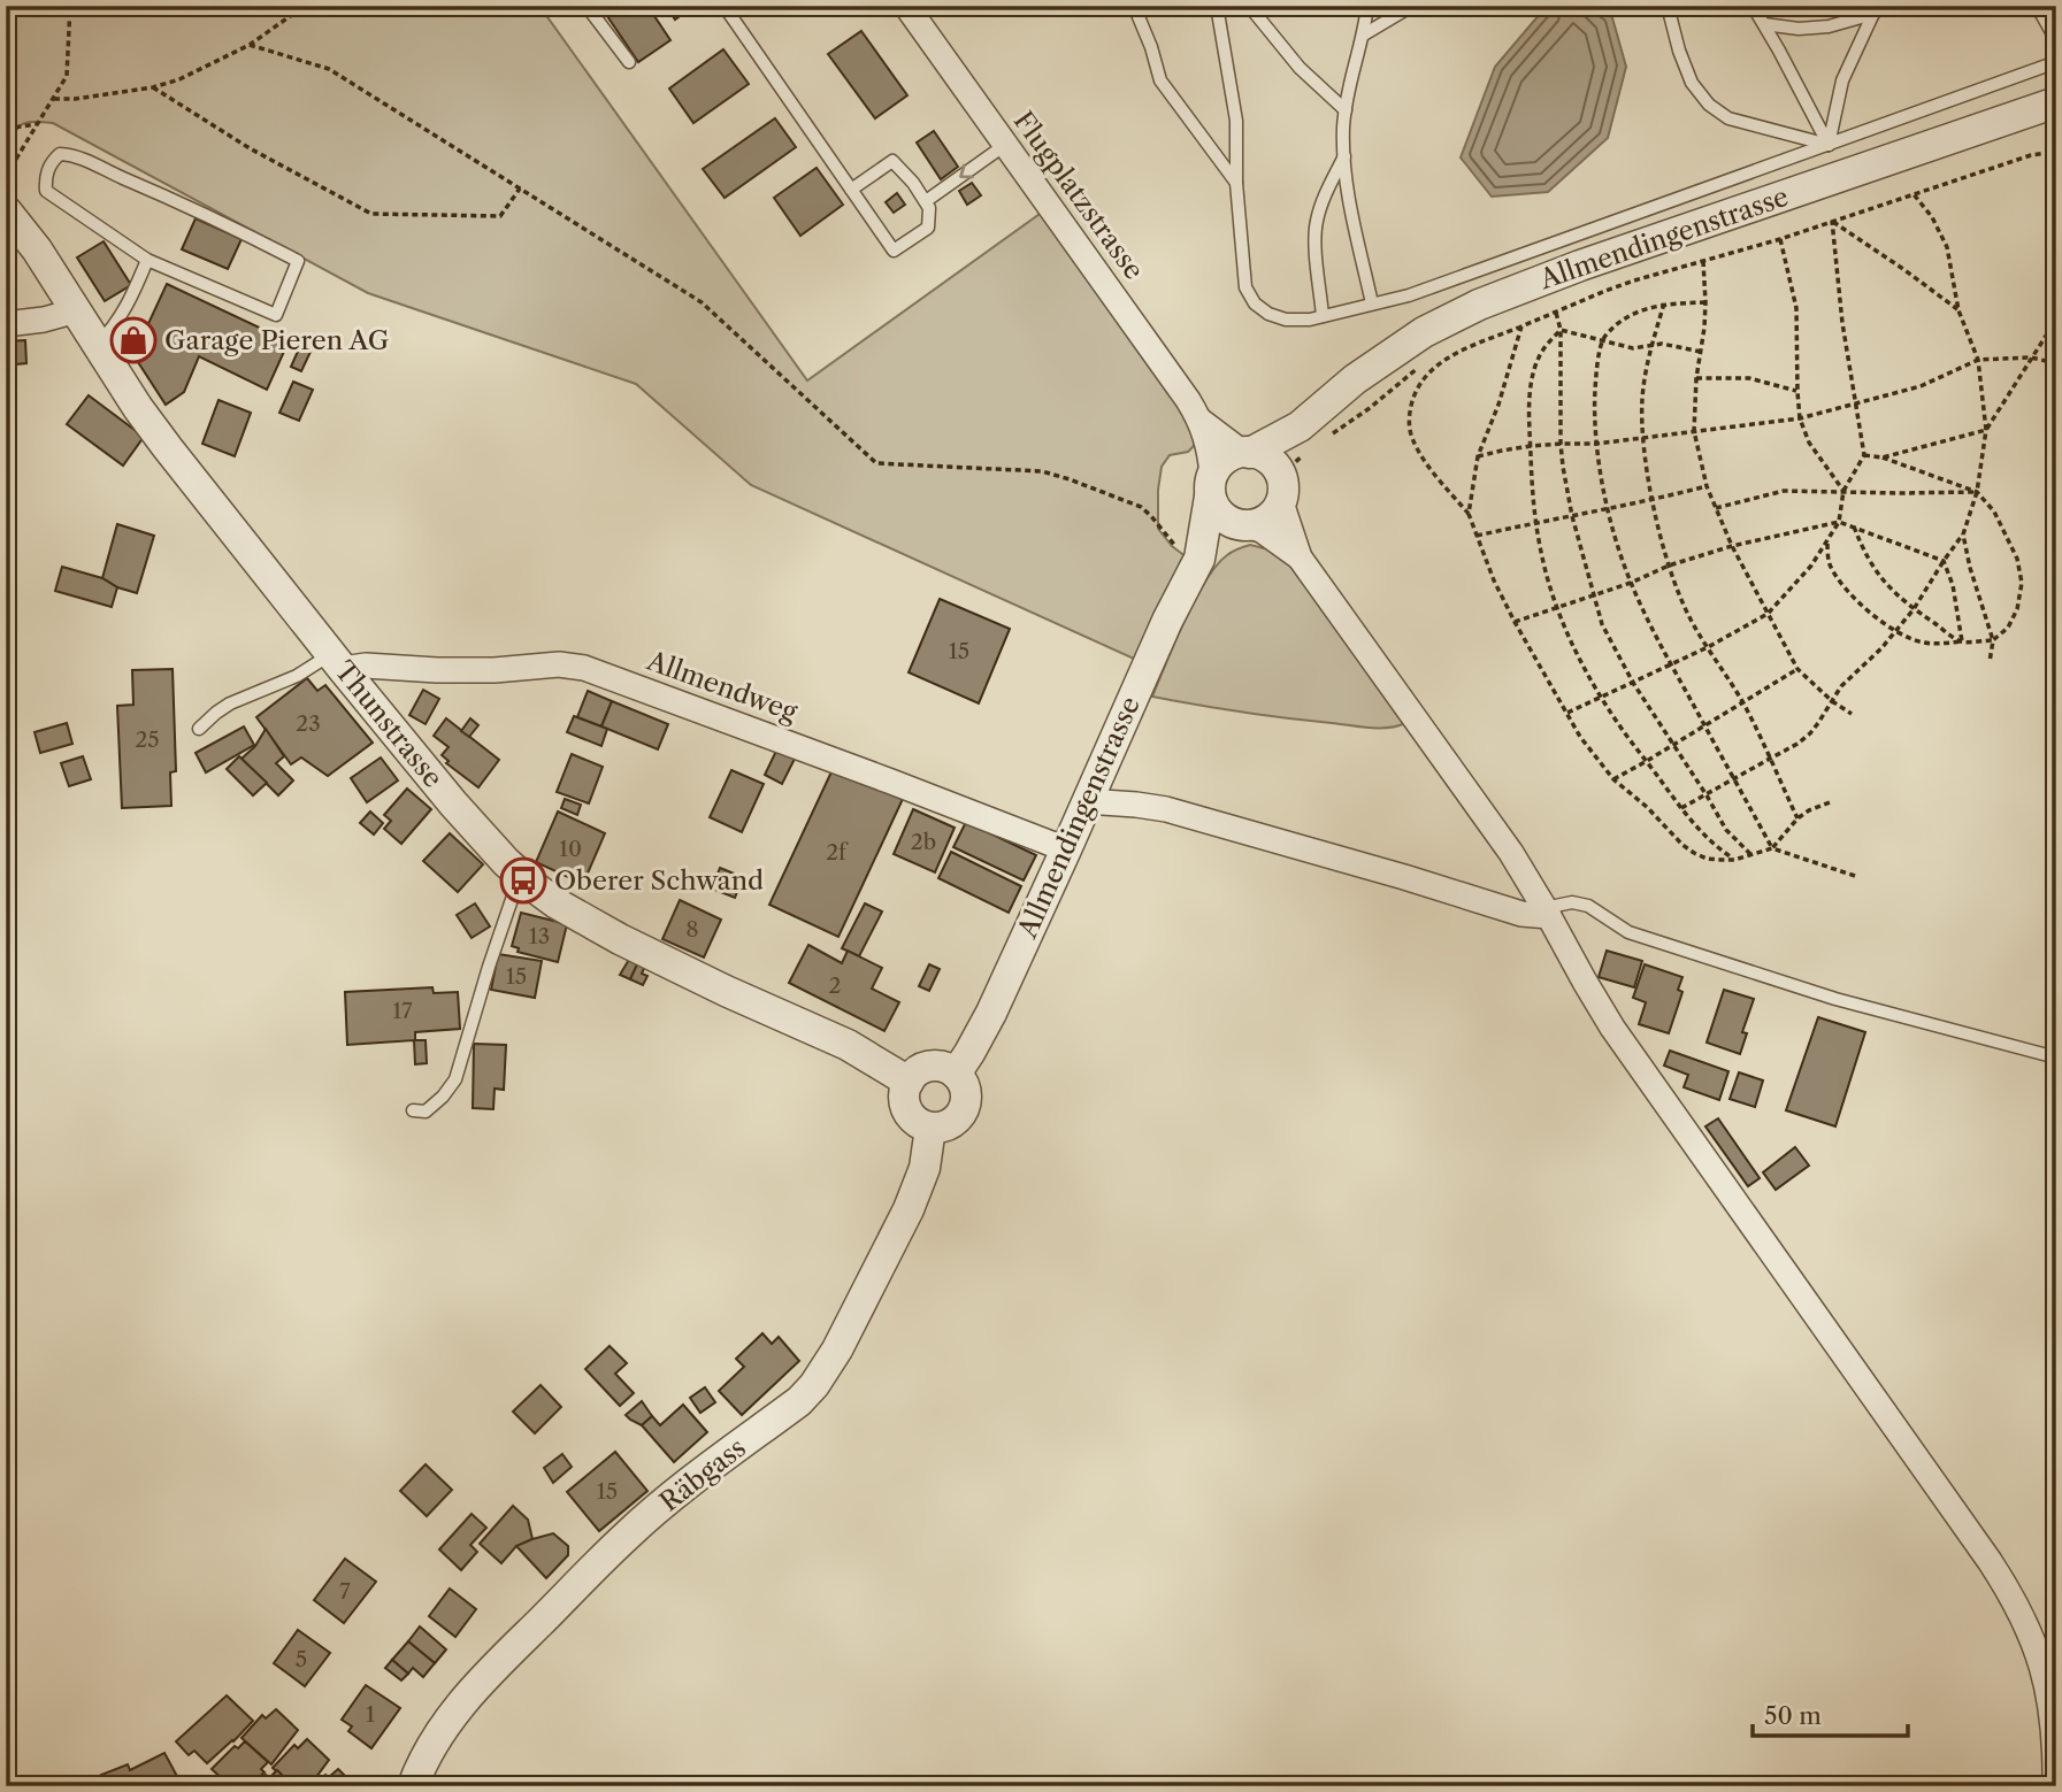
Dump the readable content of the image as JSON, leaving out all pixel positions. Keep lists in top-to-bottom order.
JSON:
{
  "streets": {
    "street": [
      "Flugplatzstrasse",
      "Allmendingenstrasse",
      "Allmendweg",
      "Thunstrasse",
      "Räbgass"
    ]
  },
  "crossings": [
    ["Flugplatzstrasse", "Allmendingenstrasse"],
    ["Allmendingenstrasse", "Allmendweg"],
    ["Allmendingenstrasse", "Thunstrasse"],
    ["Allmendingenstrasse", "Räbgass"],
    ["Allmendweg", "Thunstrasse"],
    ["Thunstrasse", "Räbgass"]
  ],
  "places": {
    "shop": ["Garage Pieren AG"],
    "bus stop": ["Oberer Schwand"]
  },
  "house_numbers": [
    "15",
    "23",
    "25",
    "2b",
    "10",
    "2f",
    "8",
    "13",
    "15",
    "2",
    "17",
    "15",
    "7",
    "5",
    "1"
  ],
  "scale_bar": "50 m"
}
